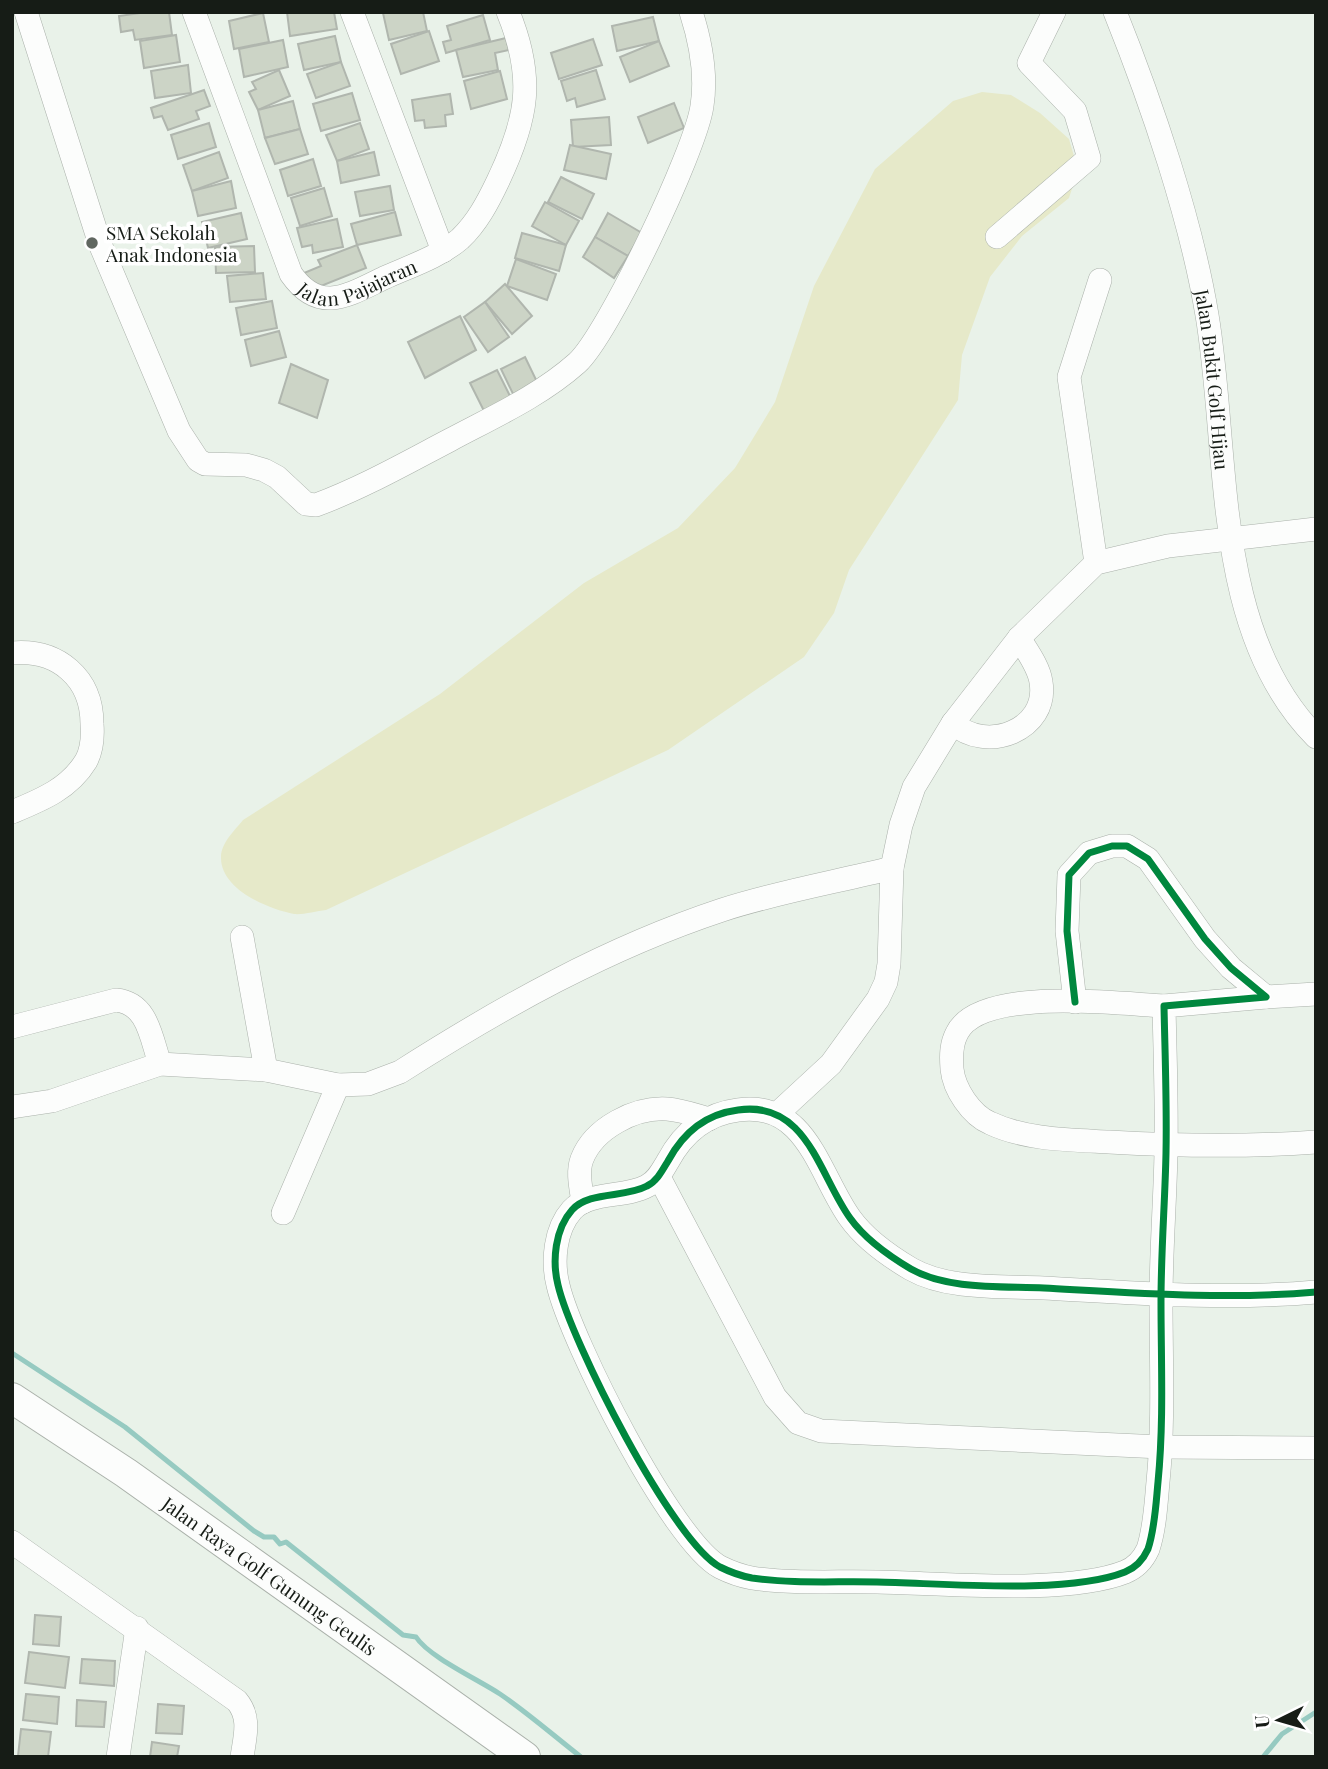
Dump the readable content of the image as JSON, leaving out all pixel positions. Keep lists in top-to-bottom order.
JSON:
{
  "streets": {
    "main road": ["Jalan Raya Golf Gunung Geulis"],
    "street": ["Jalan Pajajaran", "Jalan Bukit Golf Hijau"]
  },
  "places": ["SMA Sekolah Anak Indonesia"],
  "north": "left"
}
